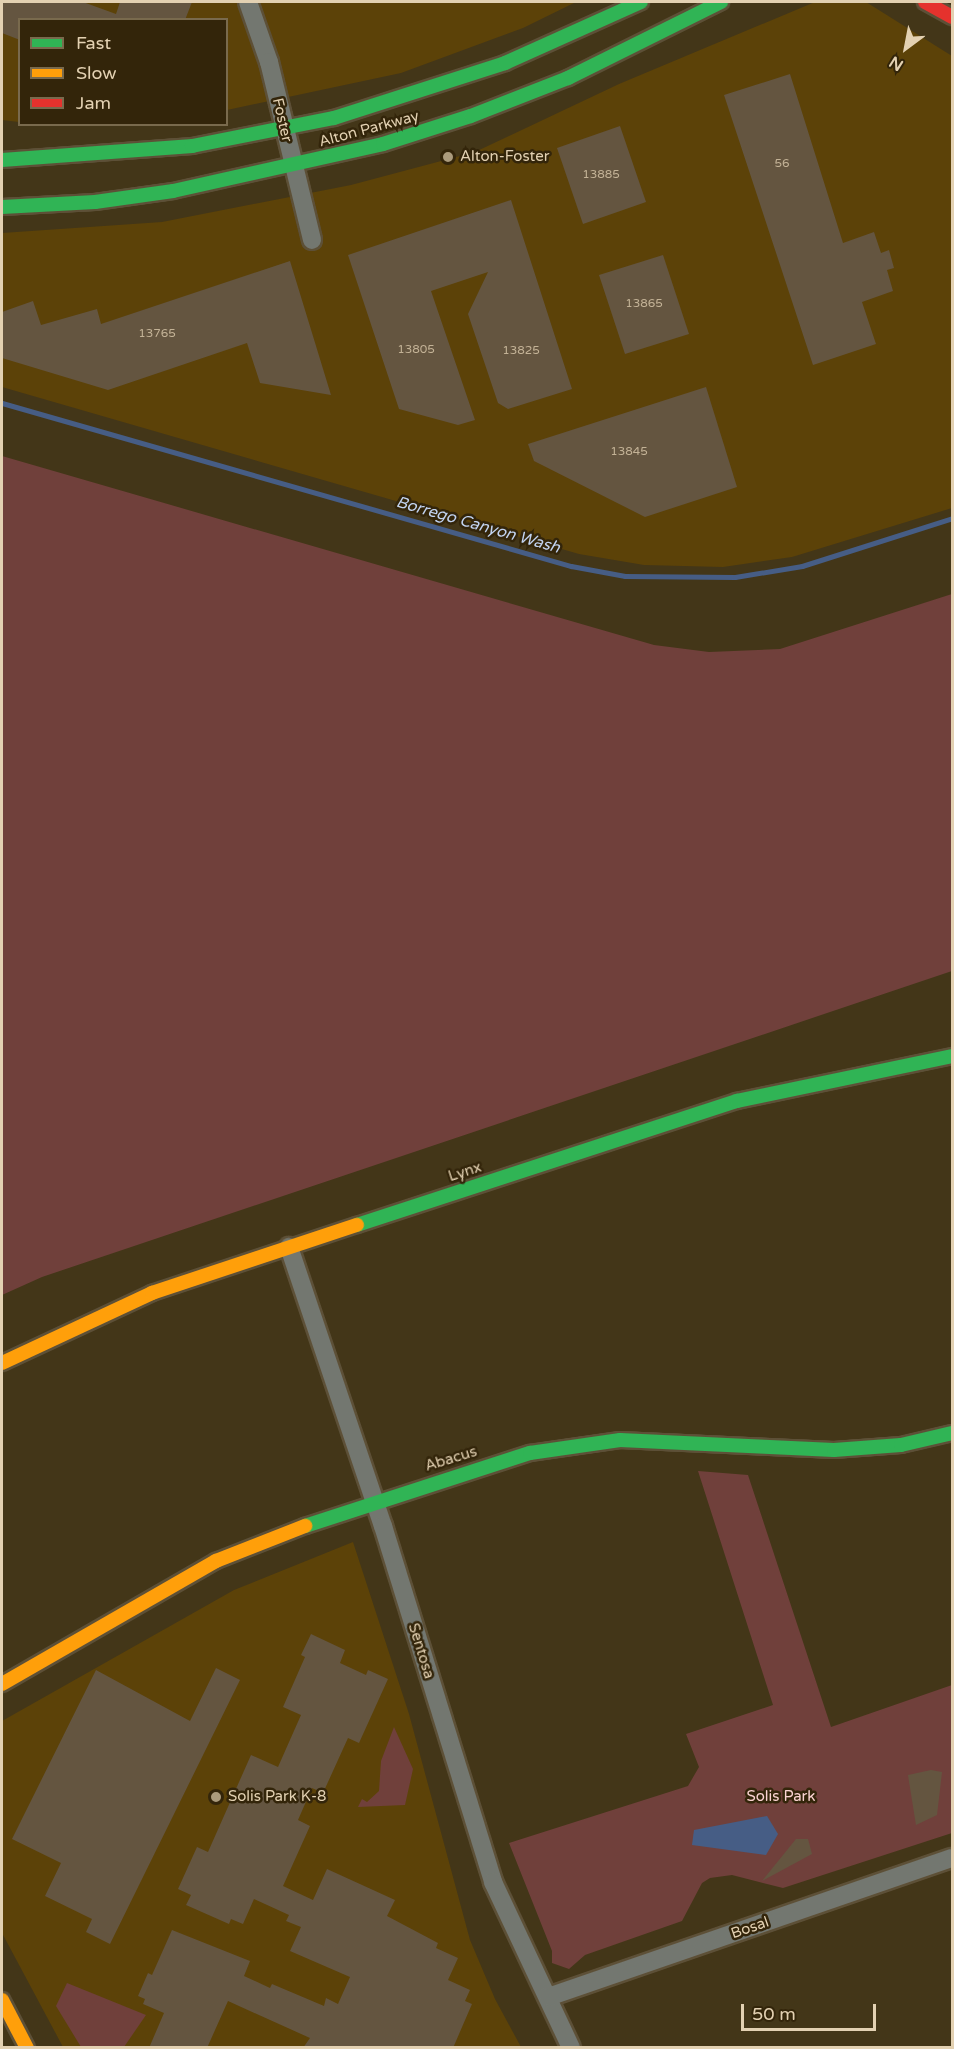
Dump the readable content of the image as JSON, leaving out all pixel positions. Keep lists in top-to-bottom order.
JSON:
{
  "streets": {
    "street": [
      "Foster",
      "Alton Parkway",
      "Lynx",
      "Abacus",
      "Sentosa",
      "Bosal"
    ]
  },
  "crossings": [
    ["Foster", "Alton Parkway"],
    ["Lynx", "Sentosa"],
    ["Abacus", "Sentosa"],
    ["Sentosa", "Bosal"]
  ],
  "water": ["Borrego Canyon Wash"],
  "parks": ["Solis Park"],
  "places": ["Alton-Foster", "Solis Park K-8"],
  "house_numbers": [
    "56",
    "13885",
    "13865",
    "13765",
    "13805",
    "13825",
    "13845"
  ],
  "legend": ["Fast", "Slow", "Jam"],
  "scale_bar": "50 m",
  "north": "bottom left"
}
